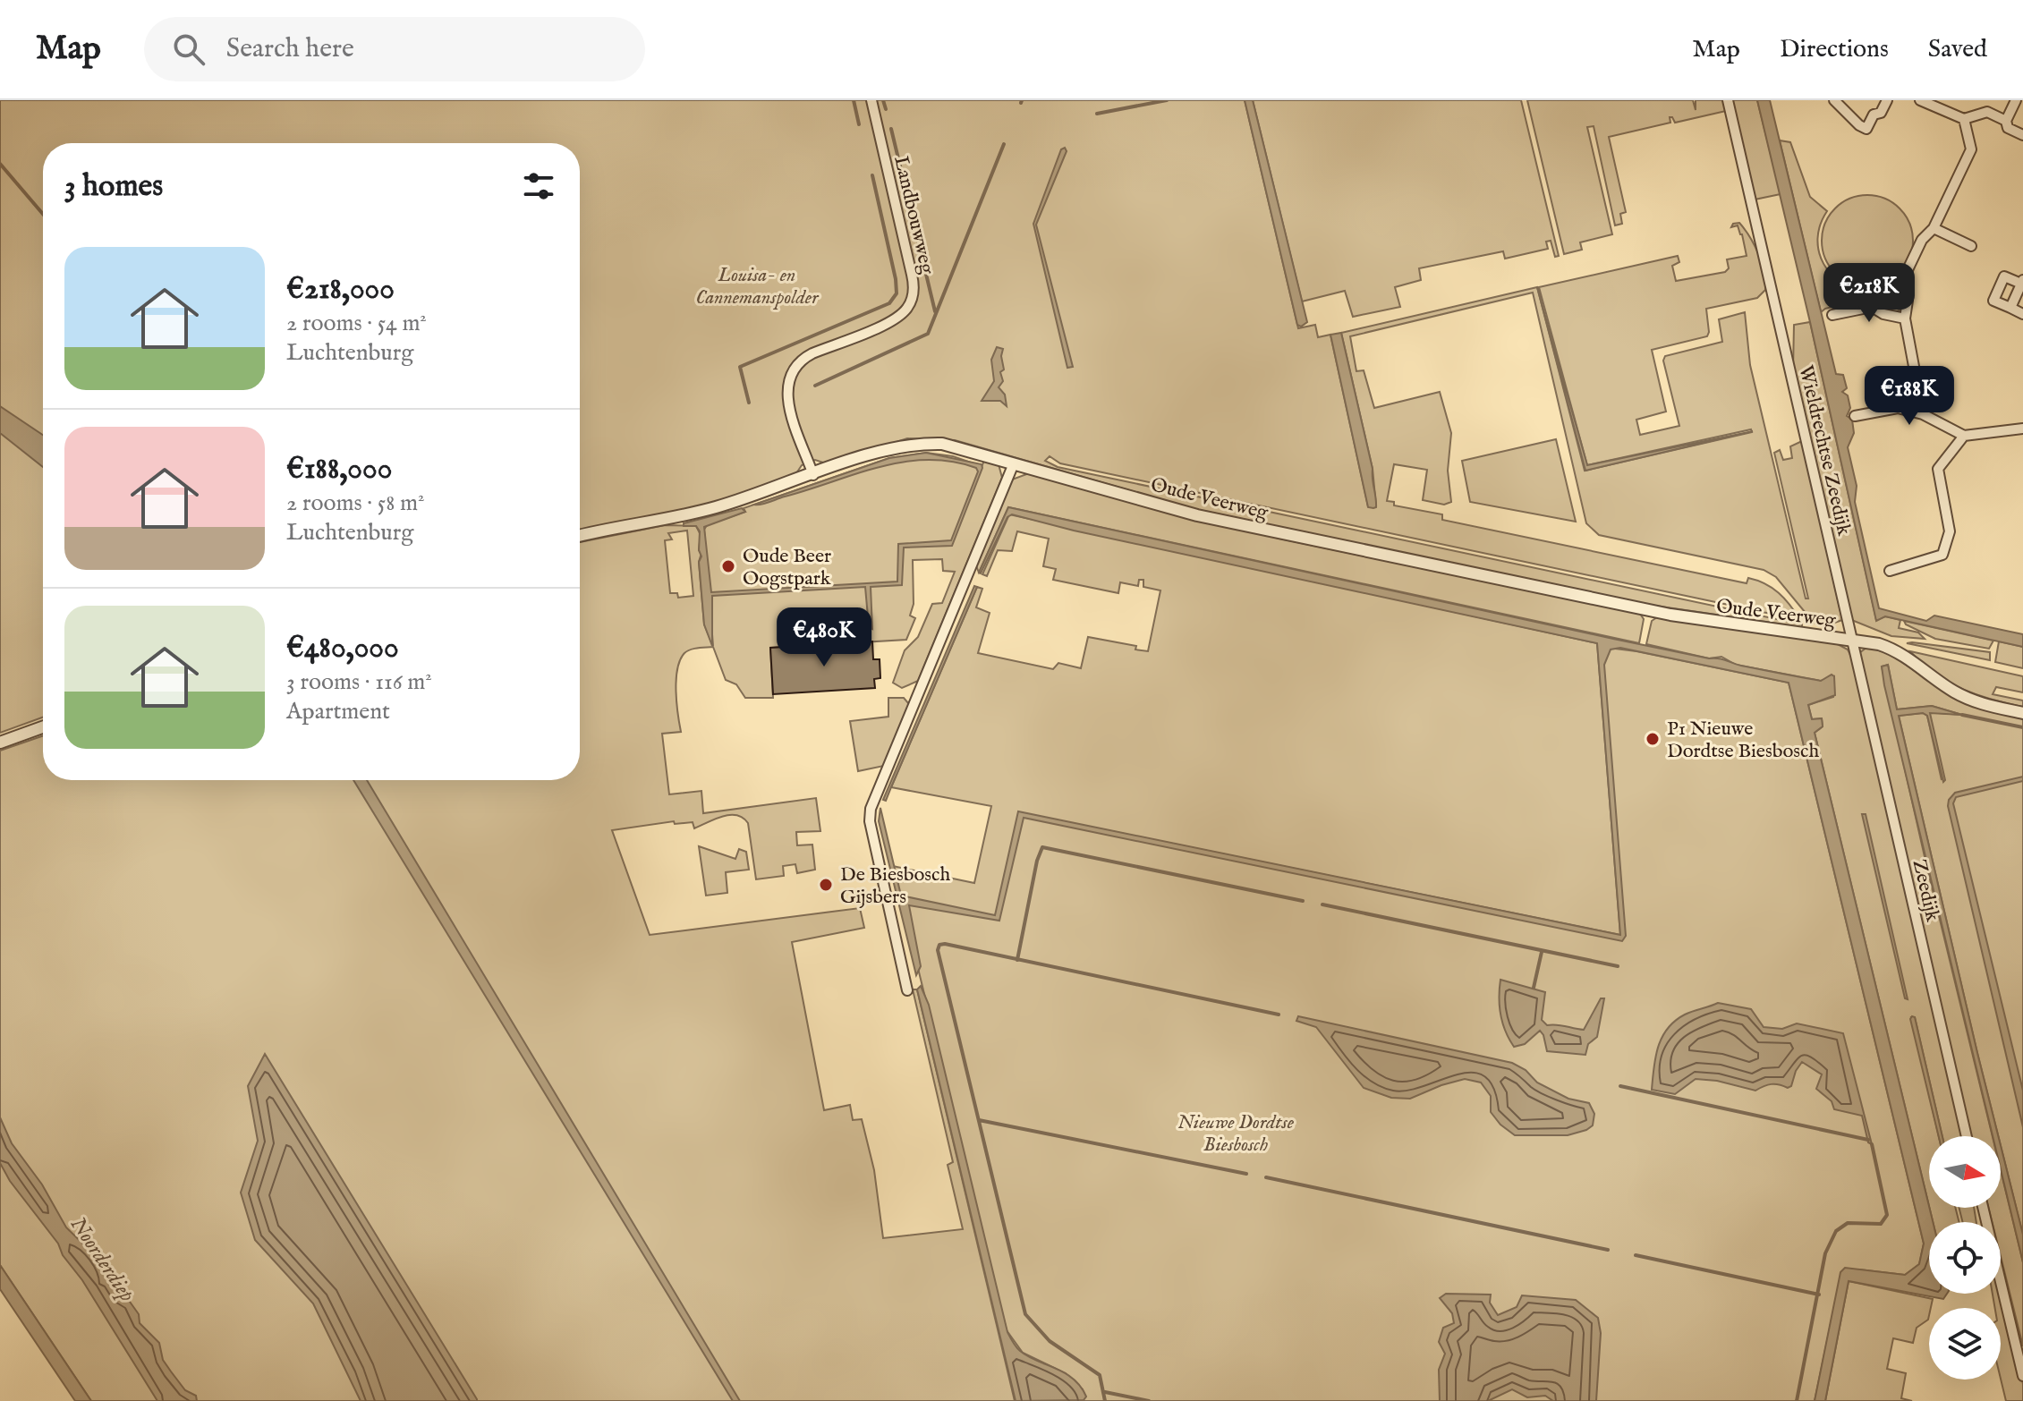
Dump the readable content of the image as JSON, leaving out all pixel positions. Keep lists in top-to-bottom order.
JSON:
{
  "streets": {
    "street": [
      "Landbouwweg",
      "Wieldrechtse Zeedijk",
      "Oude Veerweg",
      "Zeedijk"
    ]
  },
  "crossings": [
    ["Landbouwweg", "Oude Veerweg"],
    ["Wieldrechtse Zeedijk", "Oude Veerweg"],
    ["Wieldrechtse Zeedijk", "Zeedijk"],
    ["Oude Veerweg", "Zeedijk"]
  ],
  "water": ["Noorderdiep"],
  "parks": ["Louisa- en Cannemanspolder", "Nieuwe Dordtse Biesbosch"],
  "places": ["Oude Beer Oogstpark", "P1 Nieuwe Dordtse Biesbosch", "De Biesbosch Gijsbers"],
  "north": "right",
  "page": {
    "header": "Map",
    "search": "Search here",
    "nav": ["Map", "Directions", "Saved"],
    "heading": "3 homes",
    "list": [
      {
        "name": "€218,000",
        "note": "2 rooms · 54 m² · Luchtenburg"
      },
      {
        "name": "€188,000",
        "note": "2 rooms · 58 m² · Luchtenburg"
      },
      {
        "name": "€480,000",
        "note": "3 rooms · 116 m² · Apartment"
      }
    ],
    "price": ["€218K", "€188K", "€480K"]
  }
}
